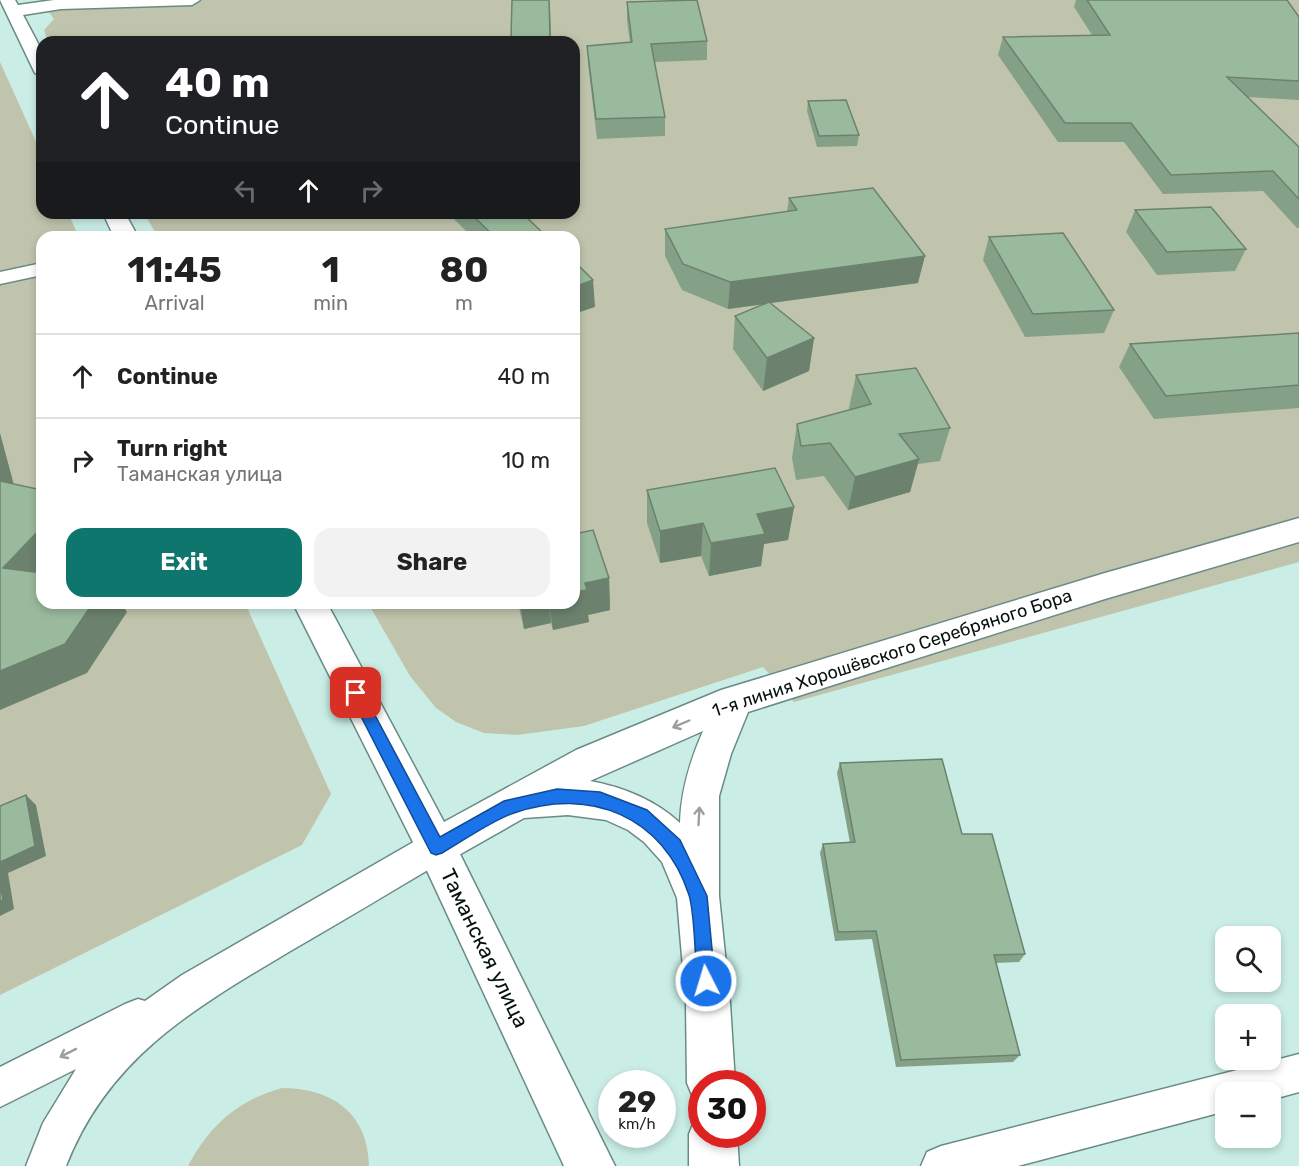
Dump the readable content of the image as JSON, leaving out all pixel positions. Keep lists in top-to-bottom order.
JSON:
{
  "streets": {
    "street": ["1-я линия Хорошёвского Серебряного Бора", "Таманская улица"]
  },
  "crossings": [
    ["1-я линия Хорошёвского Серебряного Бора", "Таманская улица"]
  ],
  "page": {
    "turn": ["40 m", "Continue"],
    "eta": [
      "11:45",
      "Arrival",
      "1",
      "min",
      "80",
      "m"
    ],
    "list": [
      {
        "name": "Continue",
        "value": "40 m"
      },
      {
        "name": "Turn right",
        "note": "Таманская улица",
        "value": "10 m"
      }
    ],
    "buttons": ["Exit", "Share"],
    "map_buttons": ["+", "−"],
    "speed": "29 km/h",
    "limit": "30"
  }
}
